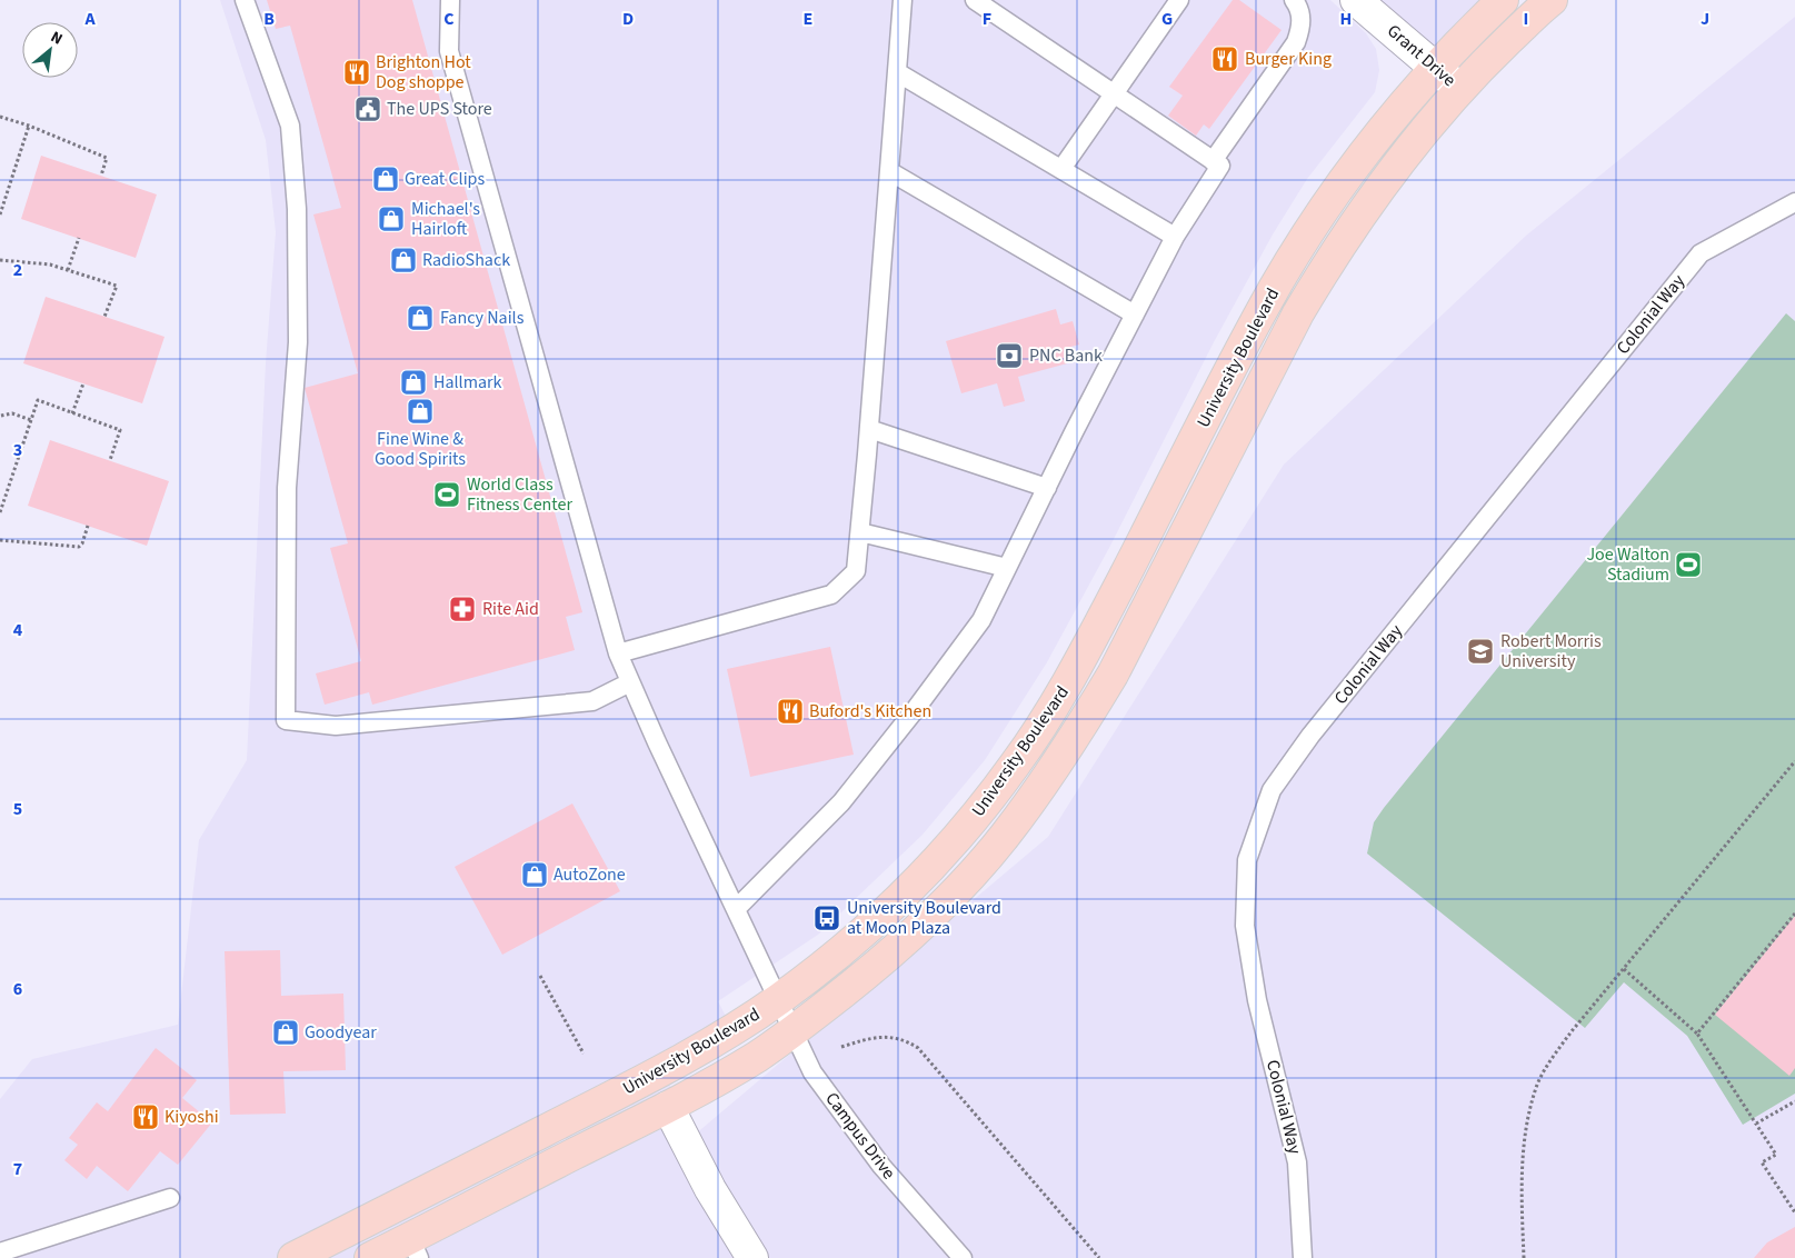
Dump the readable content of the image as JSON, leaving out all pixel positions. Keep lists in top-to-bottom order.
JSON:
{
  "streets": {
    "main road": ["University Boulevard"],
    "street": ["Grant Drive"],
    "lane": ["Colonial Way", "Campus Drive"]
  },
  "crossings": [
    ["Grant Drive", "University Boulevard"],
    ["University Boulevard", "Campus Drive"]
  ],
  "places": {
    "restaurant": [
      "Burger King",
      "Brighton Hot Dog shoppe",
      "Buford's Kitchen",
      "Kiyoshi"
    ],
    "public building": ["The UPS Store"],
    "shop": [
      "Great Clips",
      "Michael's Hairloft",
      "RadioShack",
      "Fancy Nails",
      "Hallmark",
      "Fine Wine & Good Spirits",
      "AutoZone",
      "Goodyear"
    ],
    "bank": ["PNC Bank"],
    "sports": ["World Class Fitness Center", "Joe Walton Stadium"],
    "pharmacy": ["Rite Aid"],
    "school or university": ["Robert Morris University"],
    "bus stop": ["University Boulevard at Moon Plaza"]
  },
  "north": "top right",
  "grid": {
    "columns": [
      "A",
      "B",
      "C",
      "D",
      "E",
      "F",
      "G",
      "H",
      "I",
      "J"
    ],
    "rows": [
      "2",
      "3",
      "4",
      "5",
      "6",
      "7"
    ]
  }
}
